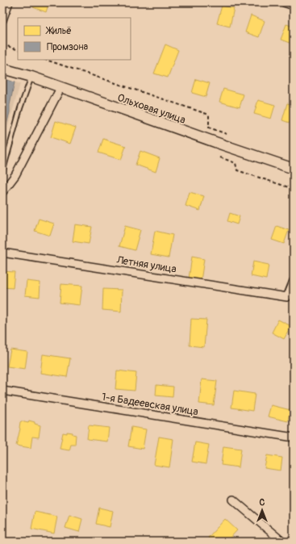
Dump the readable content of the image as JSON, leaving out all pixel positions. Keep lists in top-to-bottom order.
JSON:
{
  "streets": {
    "main road": ["Ольховая улица"],
    "street": ["Летняя улица", "1-я Бадеевская улица"]
  },
  "legend": ["Жильё", "Промзона"],
  "north": "top"
}
